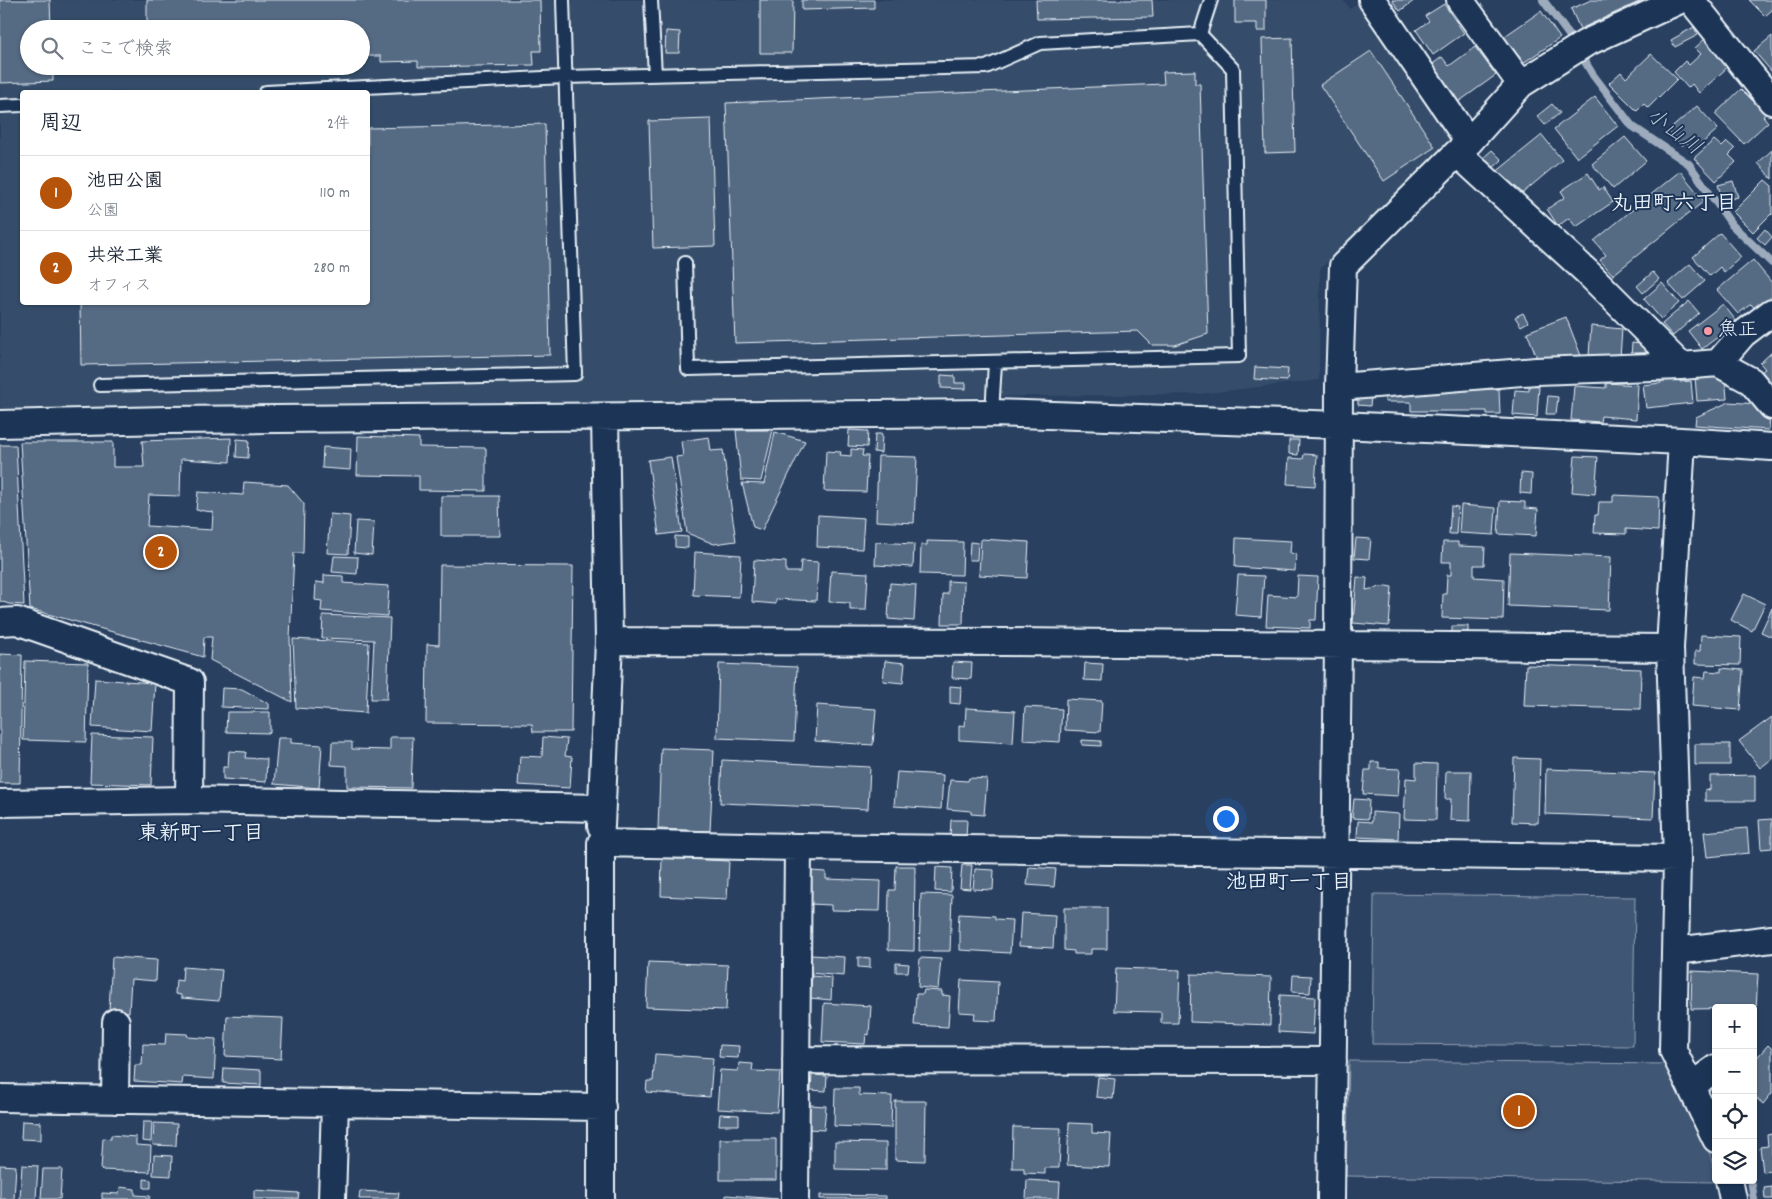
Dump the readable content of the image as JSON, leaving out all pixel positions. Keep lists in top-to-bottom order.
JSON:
{
  "districts": ["丸田町六丁目", "東新町一丁目", "池田町一丁目"],
  "water": ["小山川"],
  "places": ["魚正"],
  "page": {
    "search": "ここで検索",
    "heading": ["周辺", "2件"],
    "list": [
      {
        "mark": "1",
        "name": "池田公園",
        "note": "公園",
        "value": "110 m"
      },
      {
        "mark": "2",
        "name": "共栄工業",
        "note": "オフィス",
        "value": "280 m"
      }
    ],
    "pins": ["2", "1"],
    "map_buttons": ["+", "−"]
  }
}
